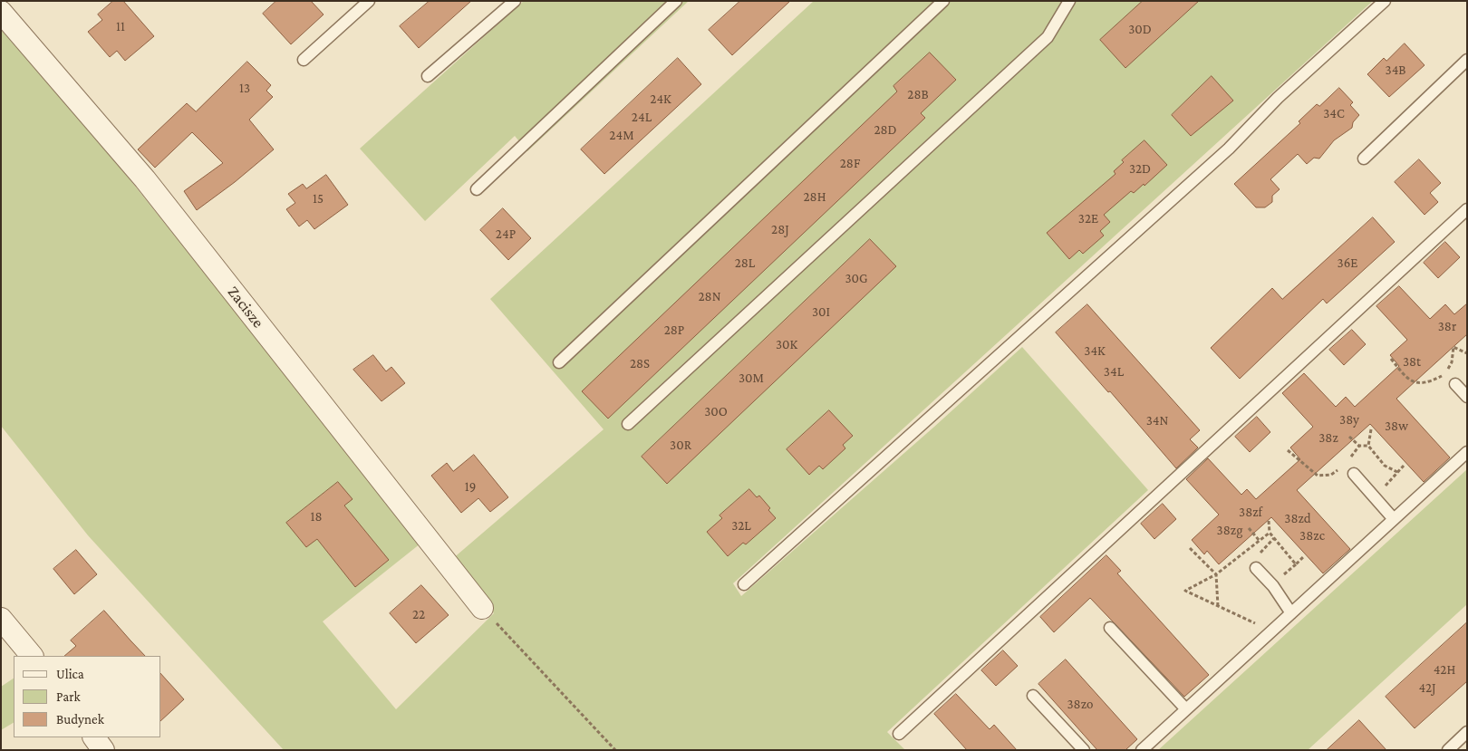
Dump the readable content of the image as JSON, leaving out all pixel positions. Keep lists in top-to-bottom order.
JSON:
{
  "streets": {
    "street": ["Zacisze"]
  },
  "house_numbers": [
    "11",
    "30D",
    "34B",
    "13",
    "28B",
    "24K",
    "34C",
    "24L",
    "28D",
    "24M",
    "28F",
    "32D",
    "28H",
    "15",
    "32E",
    "28J",
    "24P",
    "28L",
    "36E",
    "30G",
    "28N",
    "30I",
    "38r",
    "28P",
    "30K",
    "34K",
    "38t",
    "28S",
    "34L",
    "30M",
    "30O",
    "38y",
    "34N",
    "38w",
    "38z",
    "30R",
    "19",
    "38zf",
    "18",
    "38zd",
    "32L",
    "38zg",
    "38zc",
    "22",
    "42H",
    "42J",
    "38zo"
  ],
  "legend": ["Ulica", "Park", "Budynek"]
}
